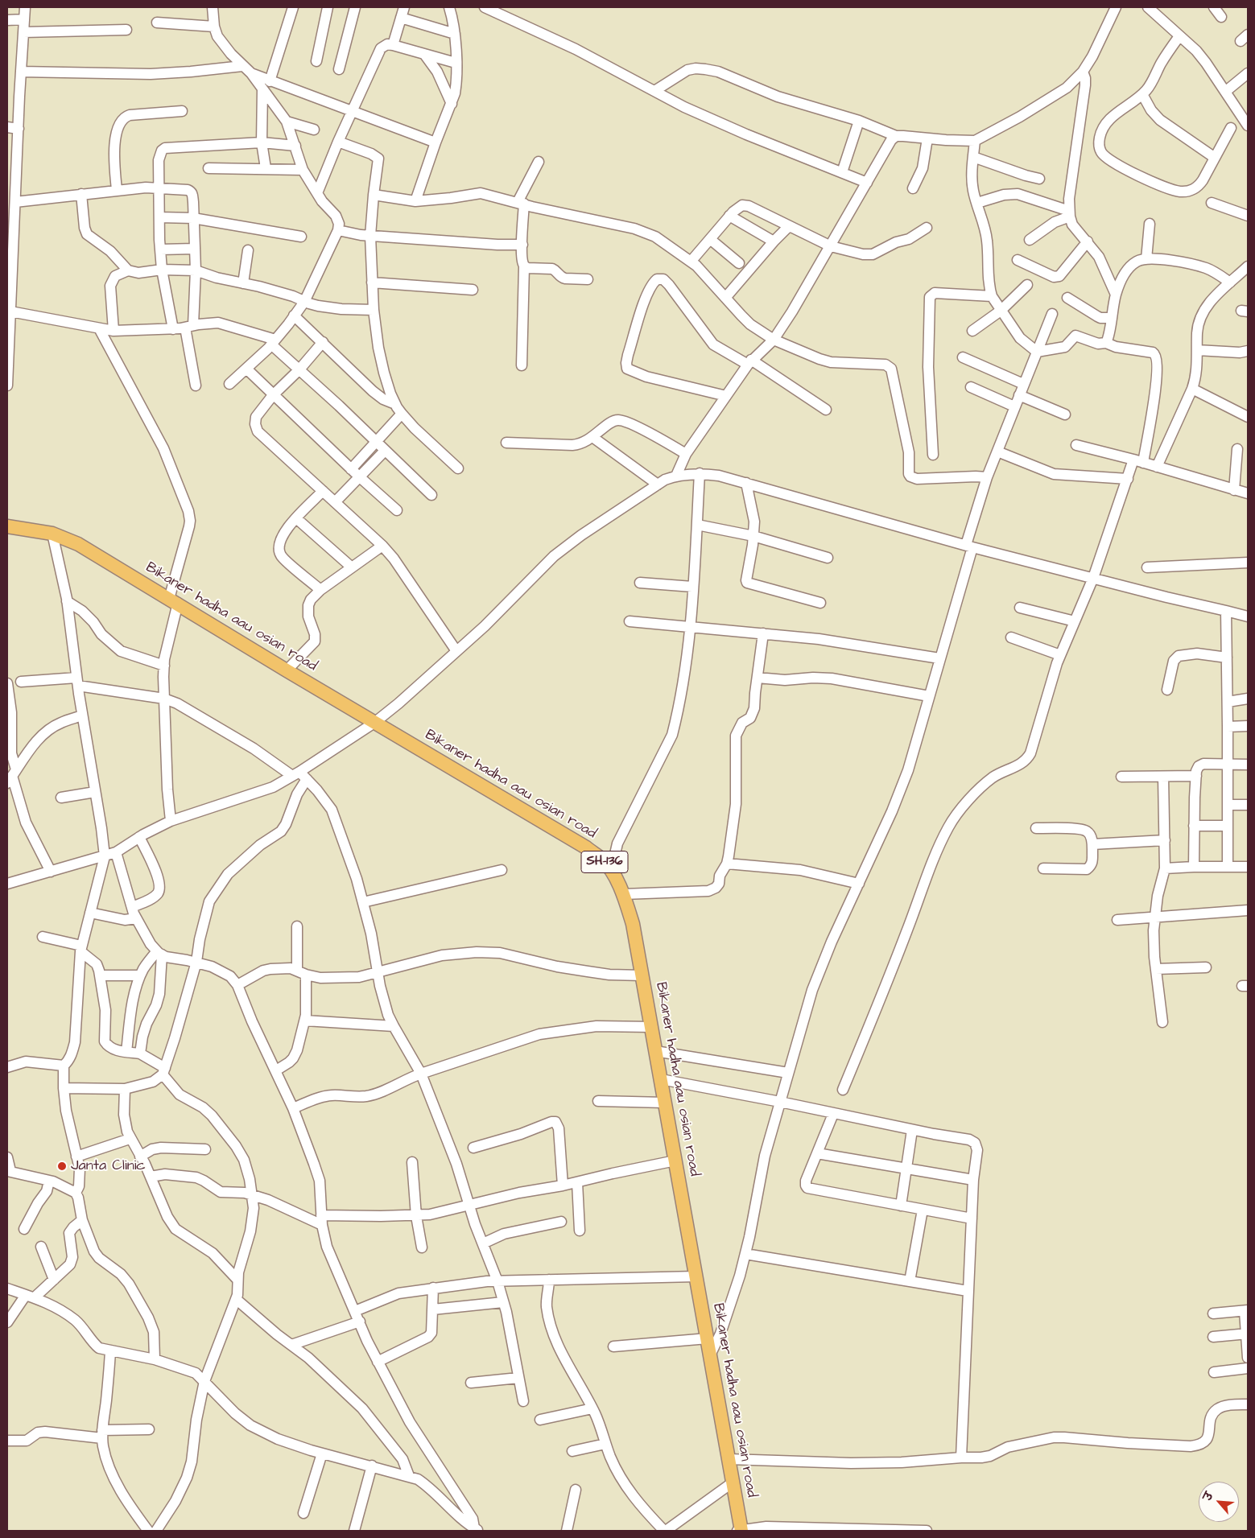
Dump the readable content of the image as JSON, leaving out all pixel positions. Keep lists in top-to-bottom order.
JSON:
{
  "streets": {
    "main road": ["Bikaner hadha aau osian road", "SH-136"]
  },
  "places": ["Janta Clinic"],
  "north": "top left"
}
